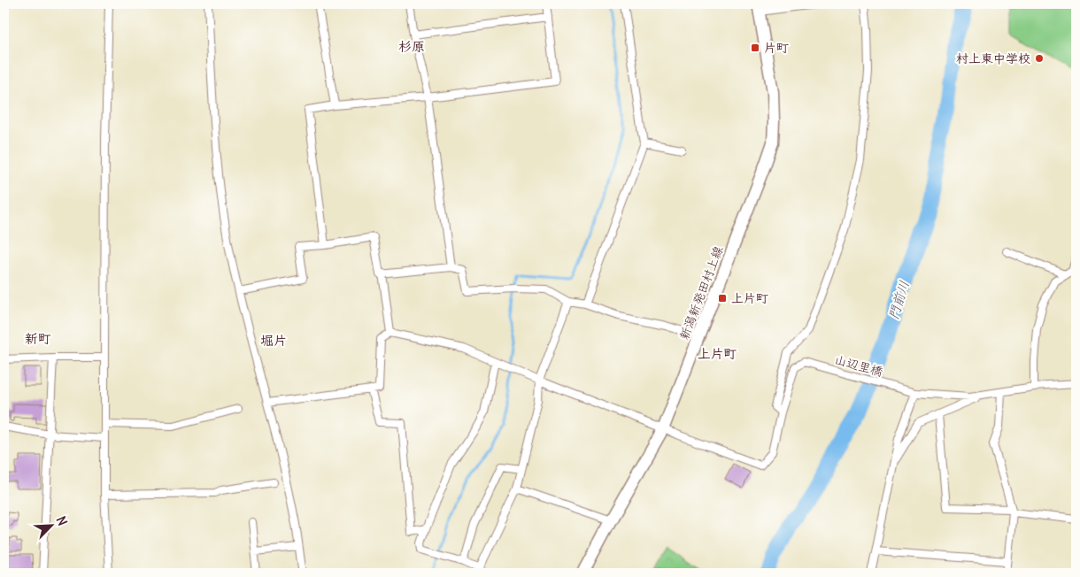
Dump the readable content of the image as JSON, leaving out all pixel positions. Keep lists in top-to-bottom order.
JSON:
{
  "streets": {
    "main road": ["新潟新発田村上線"],
    "street": ["山辺里橋"]
  },
  "districts": [
    "杉原",
    "新町",
    "堀片",
    "上片町"
  ],
  "water": ["門前川"],
  "places": {
    "transit": ["片町", "上片町"],
    "other": ["村上東中学校"]
  },
  "north": "top right"
}
